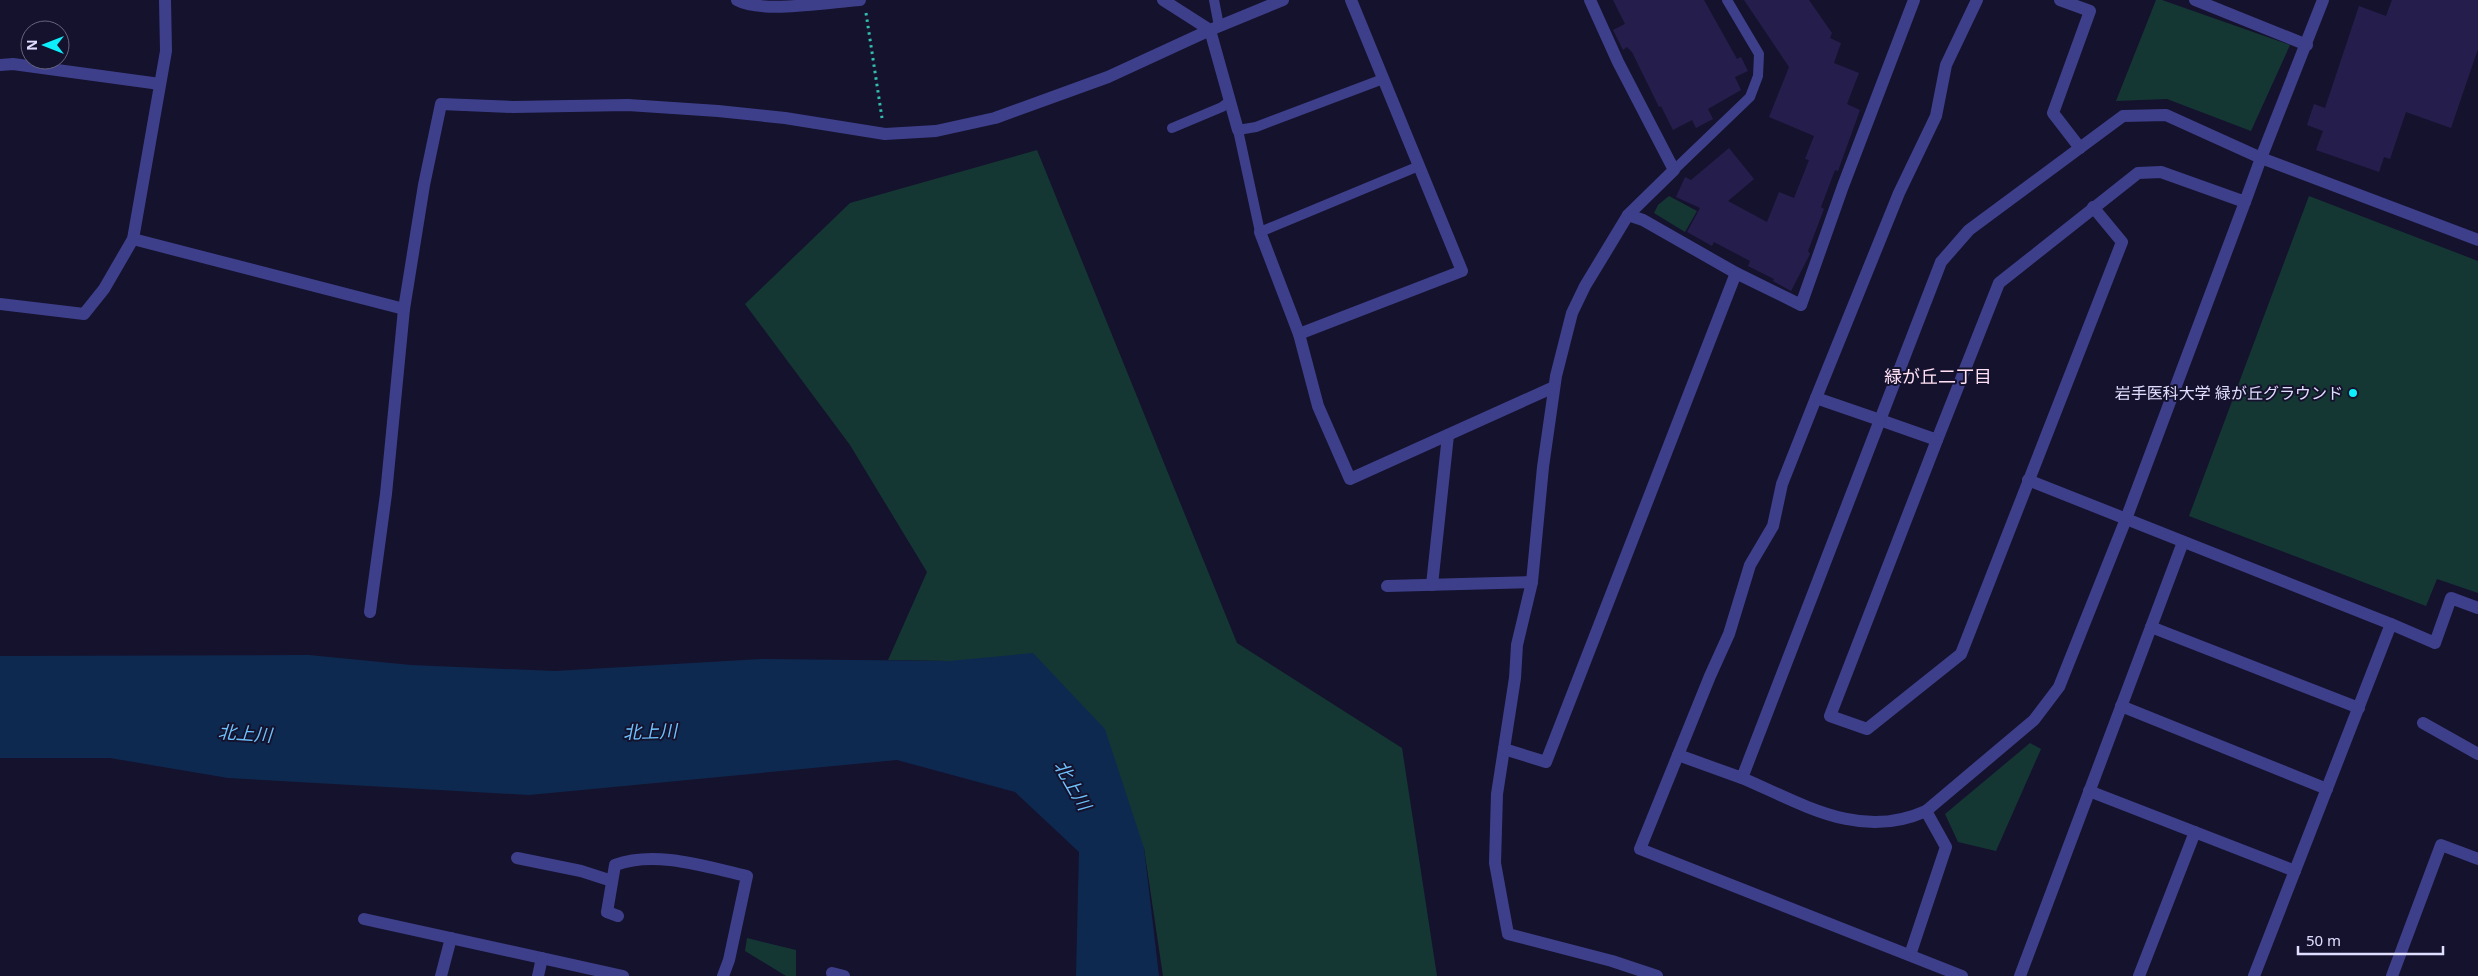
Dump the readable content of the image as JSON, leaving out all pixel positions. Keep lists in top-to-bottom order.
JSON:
{
  "districts": ["緑が丘二丁目"],
  "water": ["北上川"],
  "places": ["岩手医科大学 緑が丘グラウンド"],
  "scale_bar": "50 m",
  "north": "left"
}
